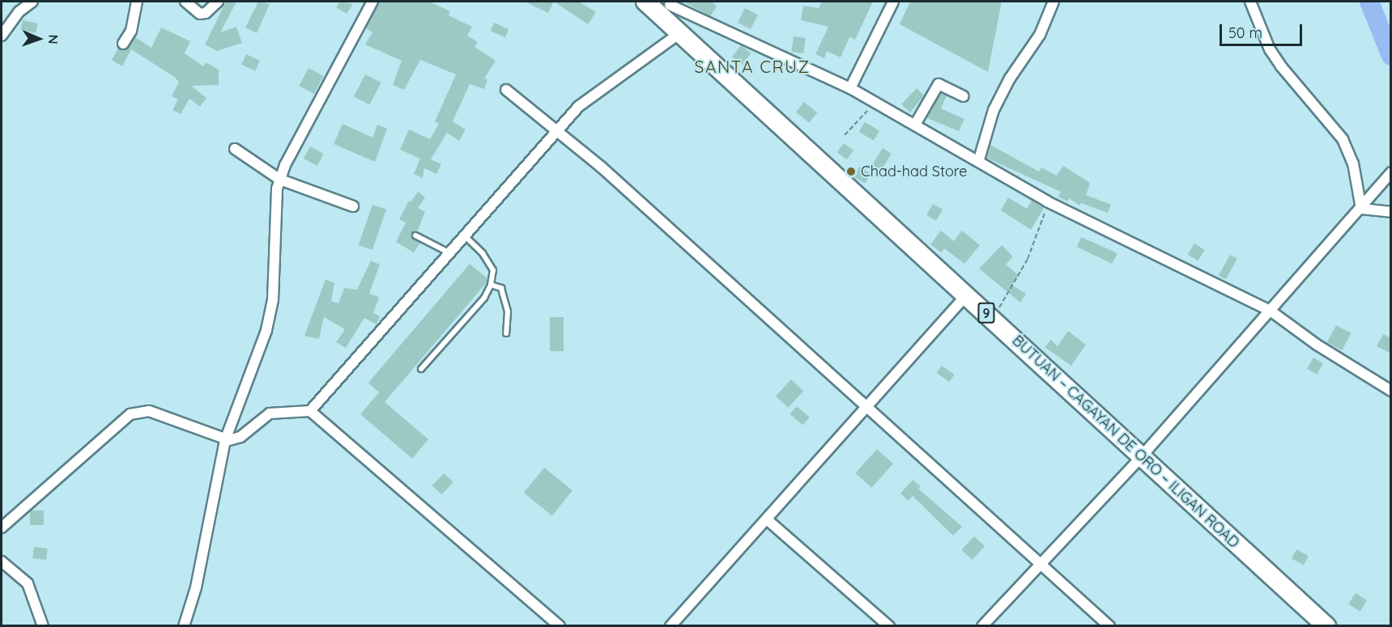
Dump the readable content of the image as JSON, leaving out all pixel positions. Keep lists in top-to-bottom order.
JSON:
{
  "streets": {
    "highway": ["9", "BUTUAN – CAGAYAN DE ORO – ILIGAN ROAD"]
  },
  "districts": ["SANTA CRUZ"],
  "places": ["Chad-had Store"],
  "scale_bar": "50 m",
  "north": "right"
}
